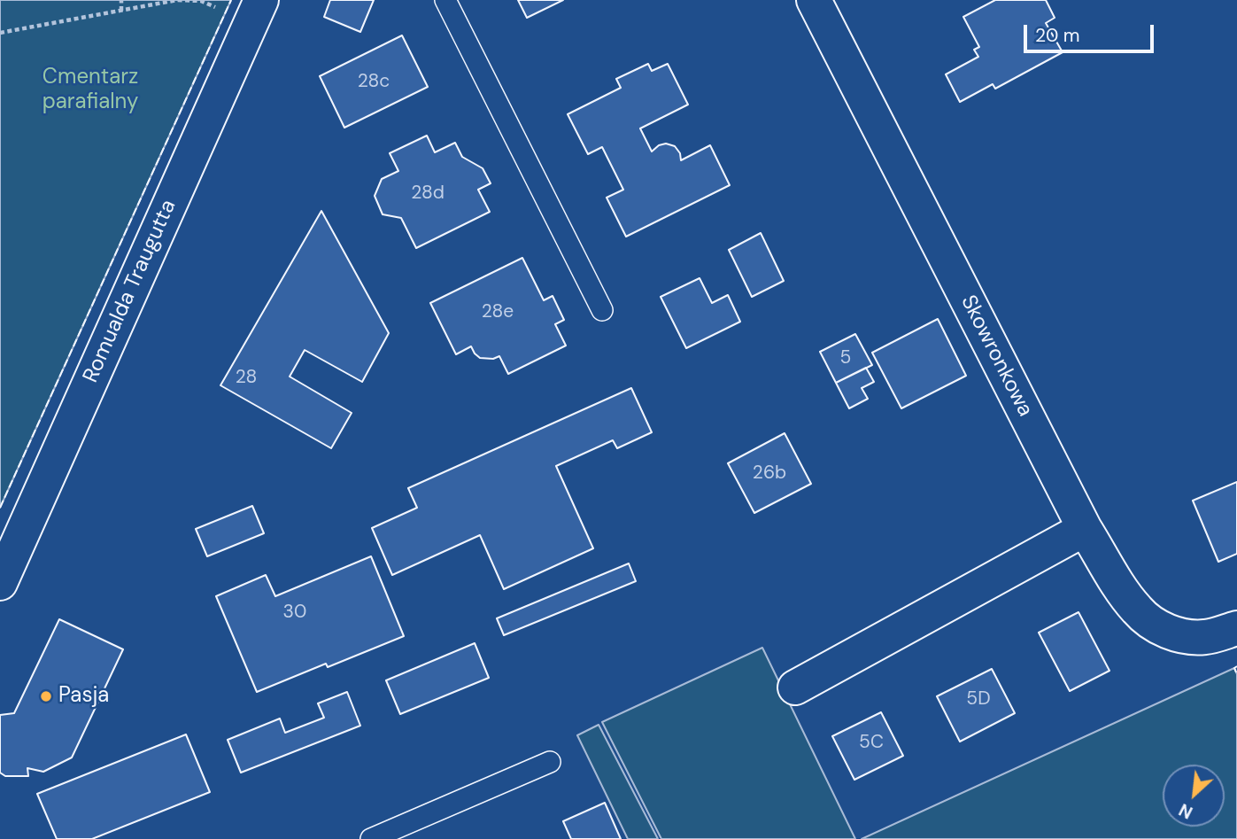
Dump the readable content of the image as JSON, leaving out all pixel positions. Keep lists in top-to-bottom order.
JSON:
{
  "streets": {
    "street": ["Romualda Traugutta", "Skowronkowa"]
  },
  "parks": ["Cmentarz parafialny"],
  "places": ["Pasja"],
  "house_numbers": [
    "28c",
    "28d",
    "28e",
    "5",
    "28",
    "26b",
    "30",
    "5D",
    "5C"
  ],
  "scale_bar": "20 m",
  "north": "bottom left"
}
